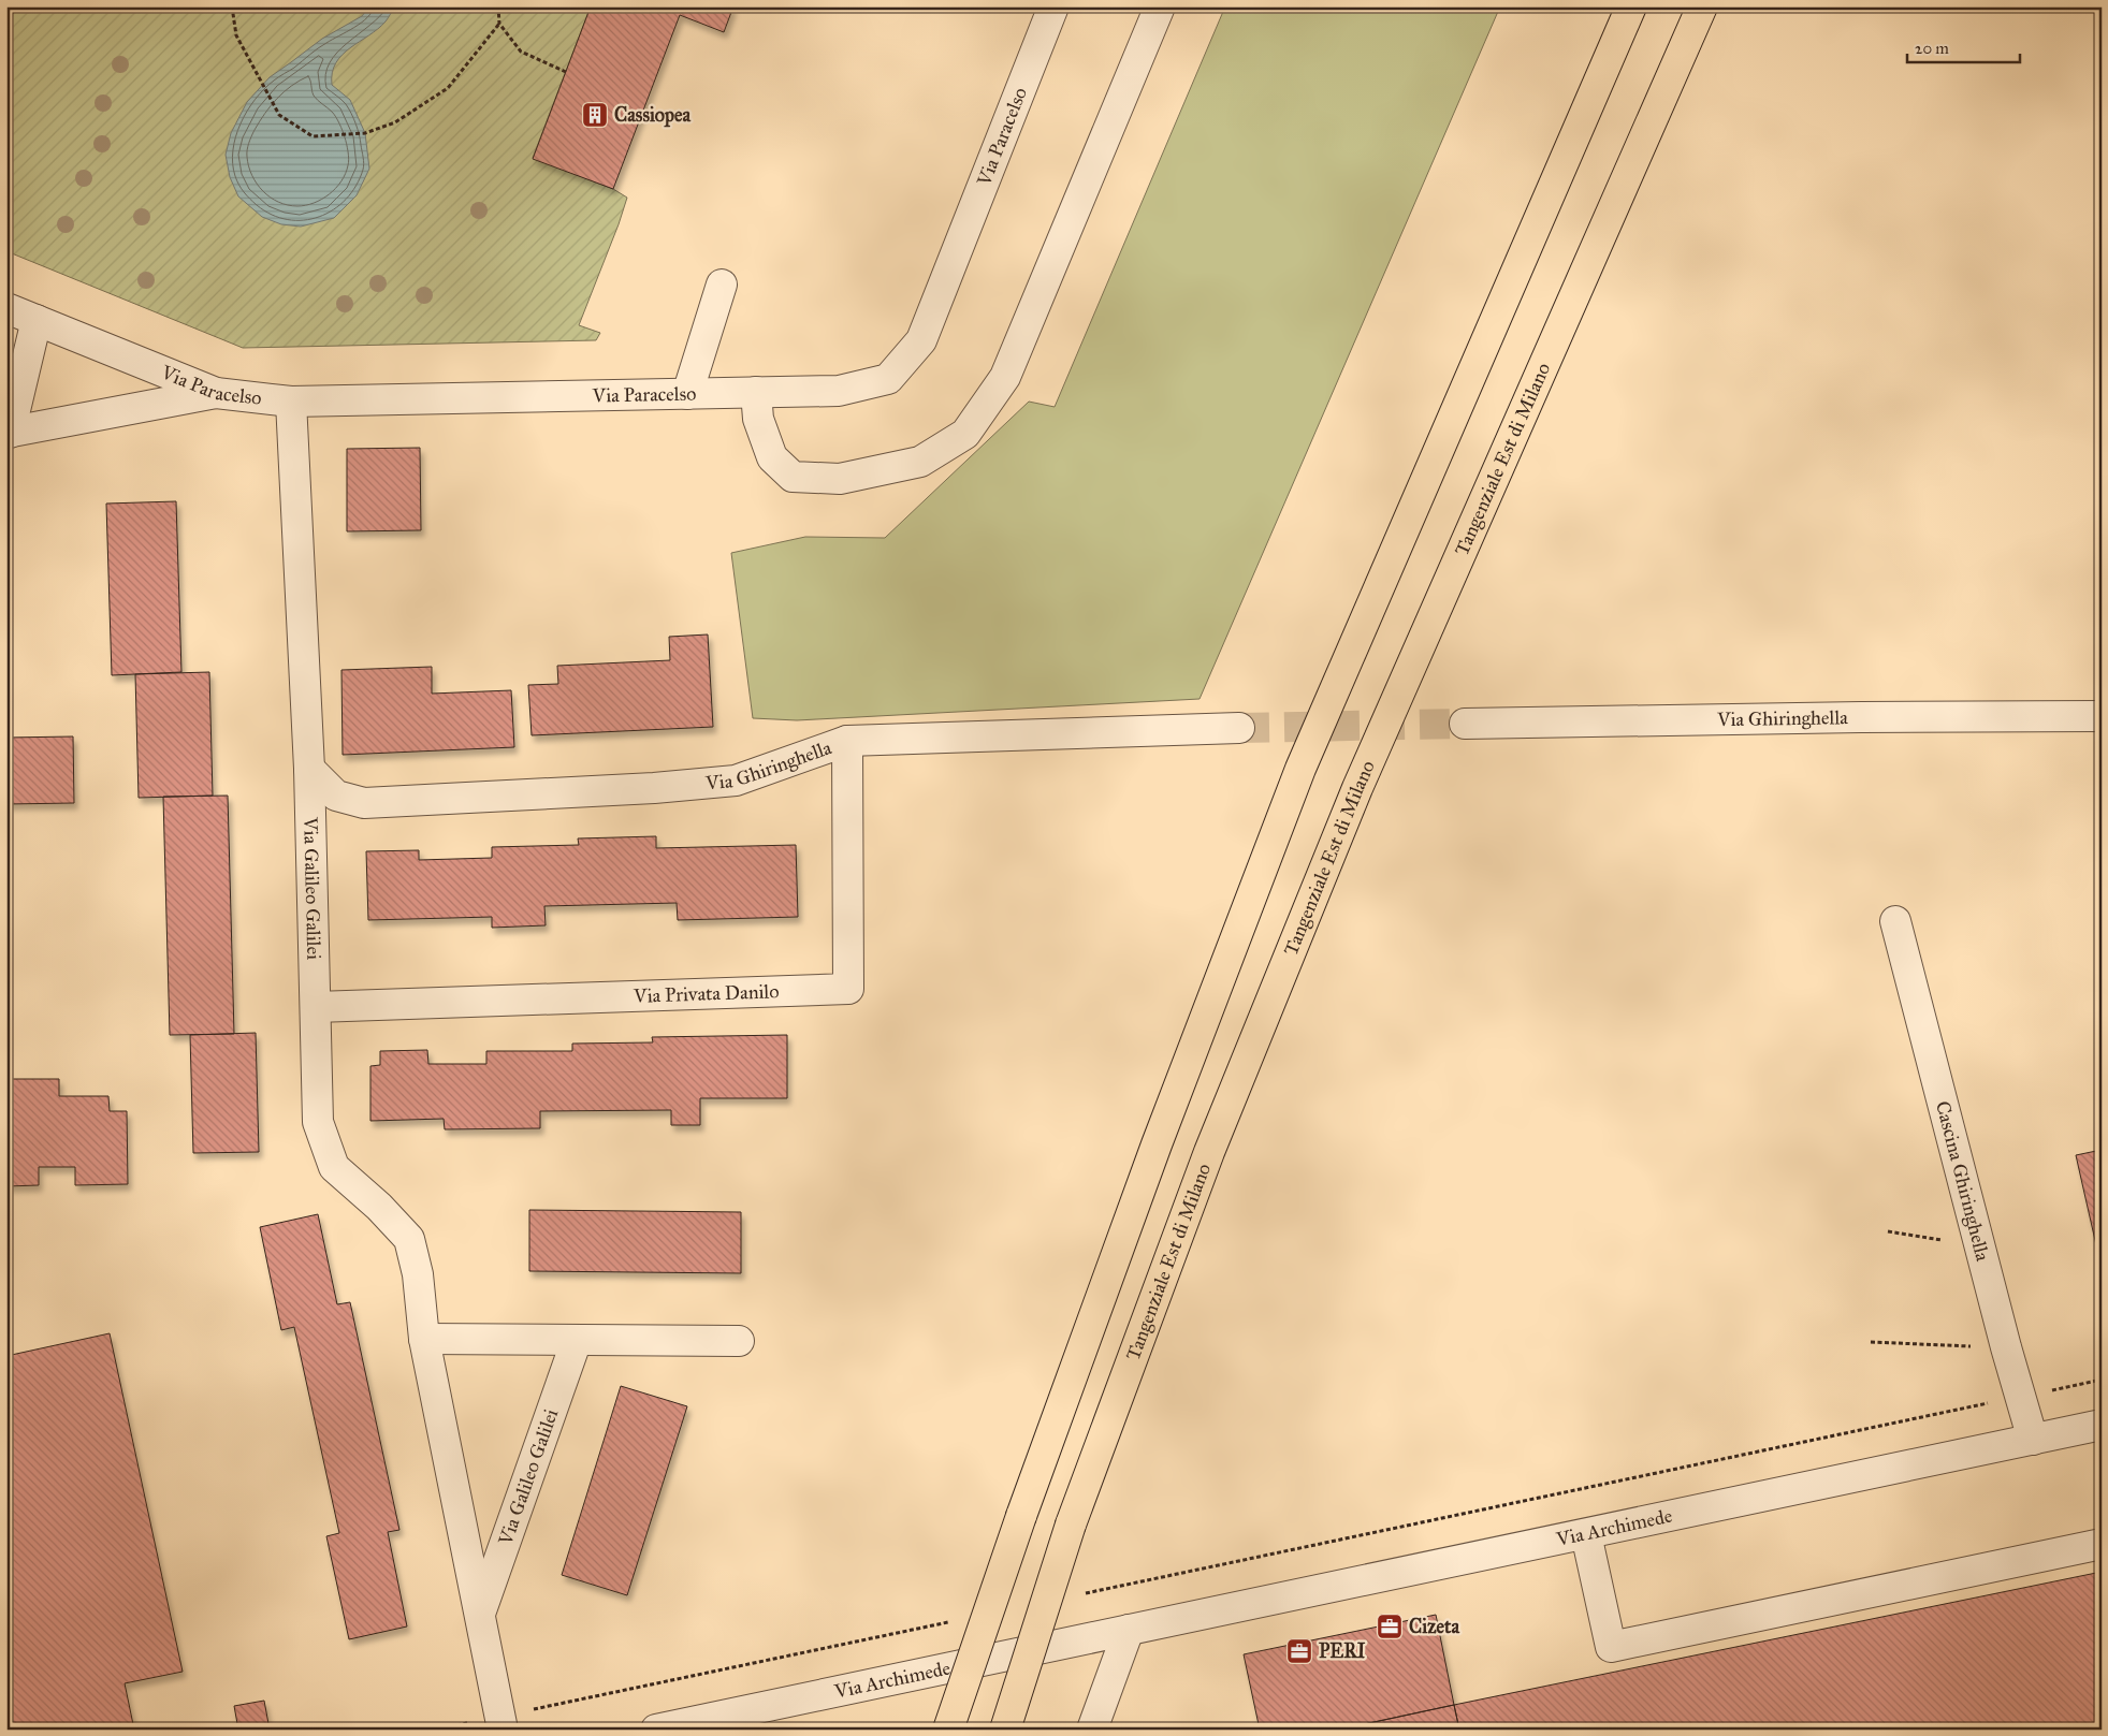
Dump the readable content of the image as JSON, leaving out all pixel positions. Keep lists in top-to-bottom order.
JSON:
{
  "streets": {
    "highway": ["Tangenziale Est di Milano"],
    "street": [
      "Via Paracelso",
      "Via Ghiringhella",
      "Via Galileo Galilei",
      "Via Privata Danilo",
      "Cascina Ghiringhella",
      "Via Archimede"
    ]
  },
  "crossings": [
    ["Via Paracelso", "Via Galileo Galilei"],
    ["Via Ghiringhella", "Via Galileo Galilei"],
    ["Via Ghiringhella", "Via Privata Danilo"],
    ["Via Galileo Galilei", "Via Privata Danilo"],
    ["Cascina Ghiringhella", "Via Archimede"]
  ],
  "places": {
    "building": ["Cassiopea"],
    "office": ["Cizeta", "PERI"]
  },
  "scale_bar": "20 m"
}
